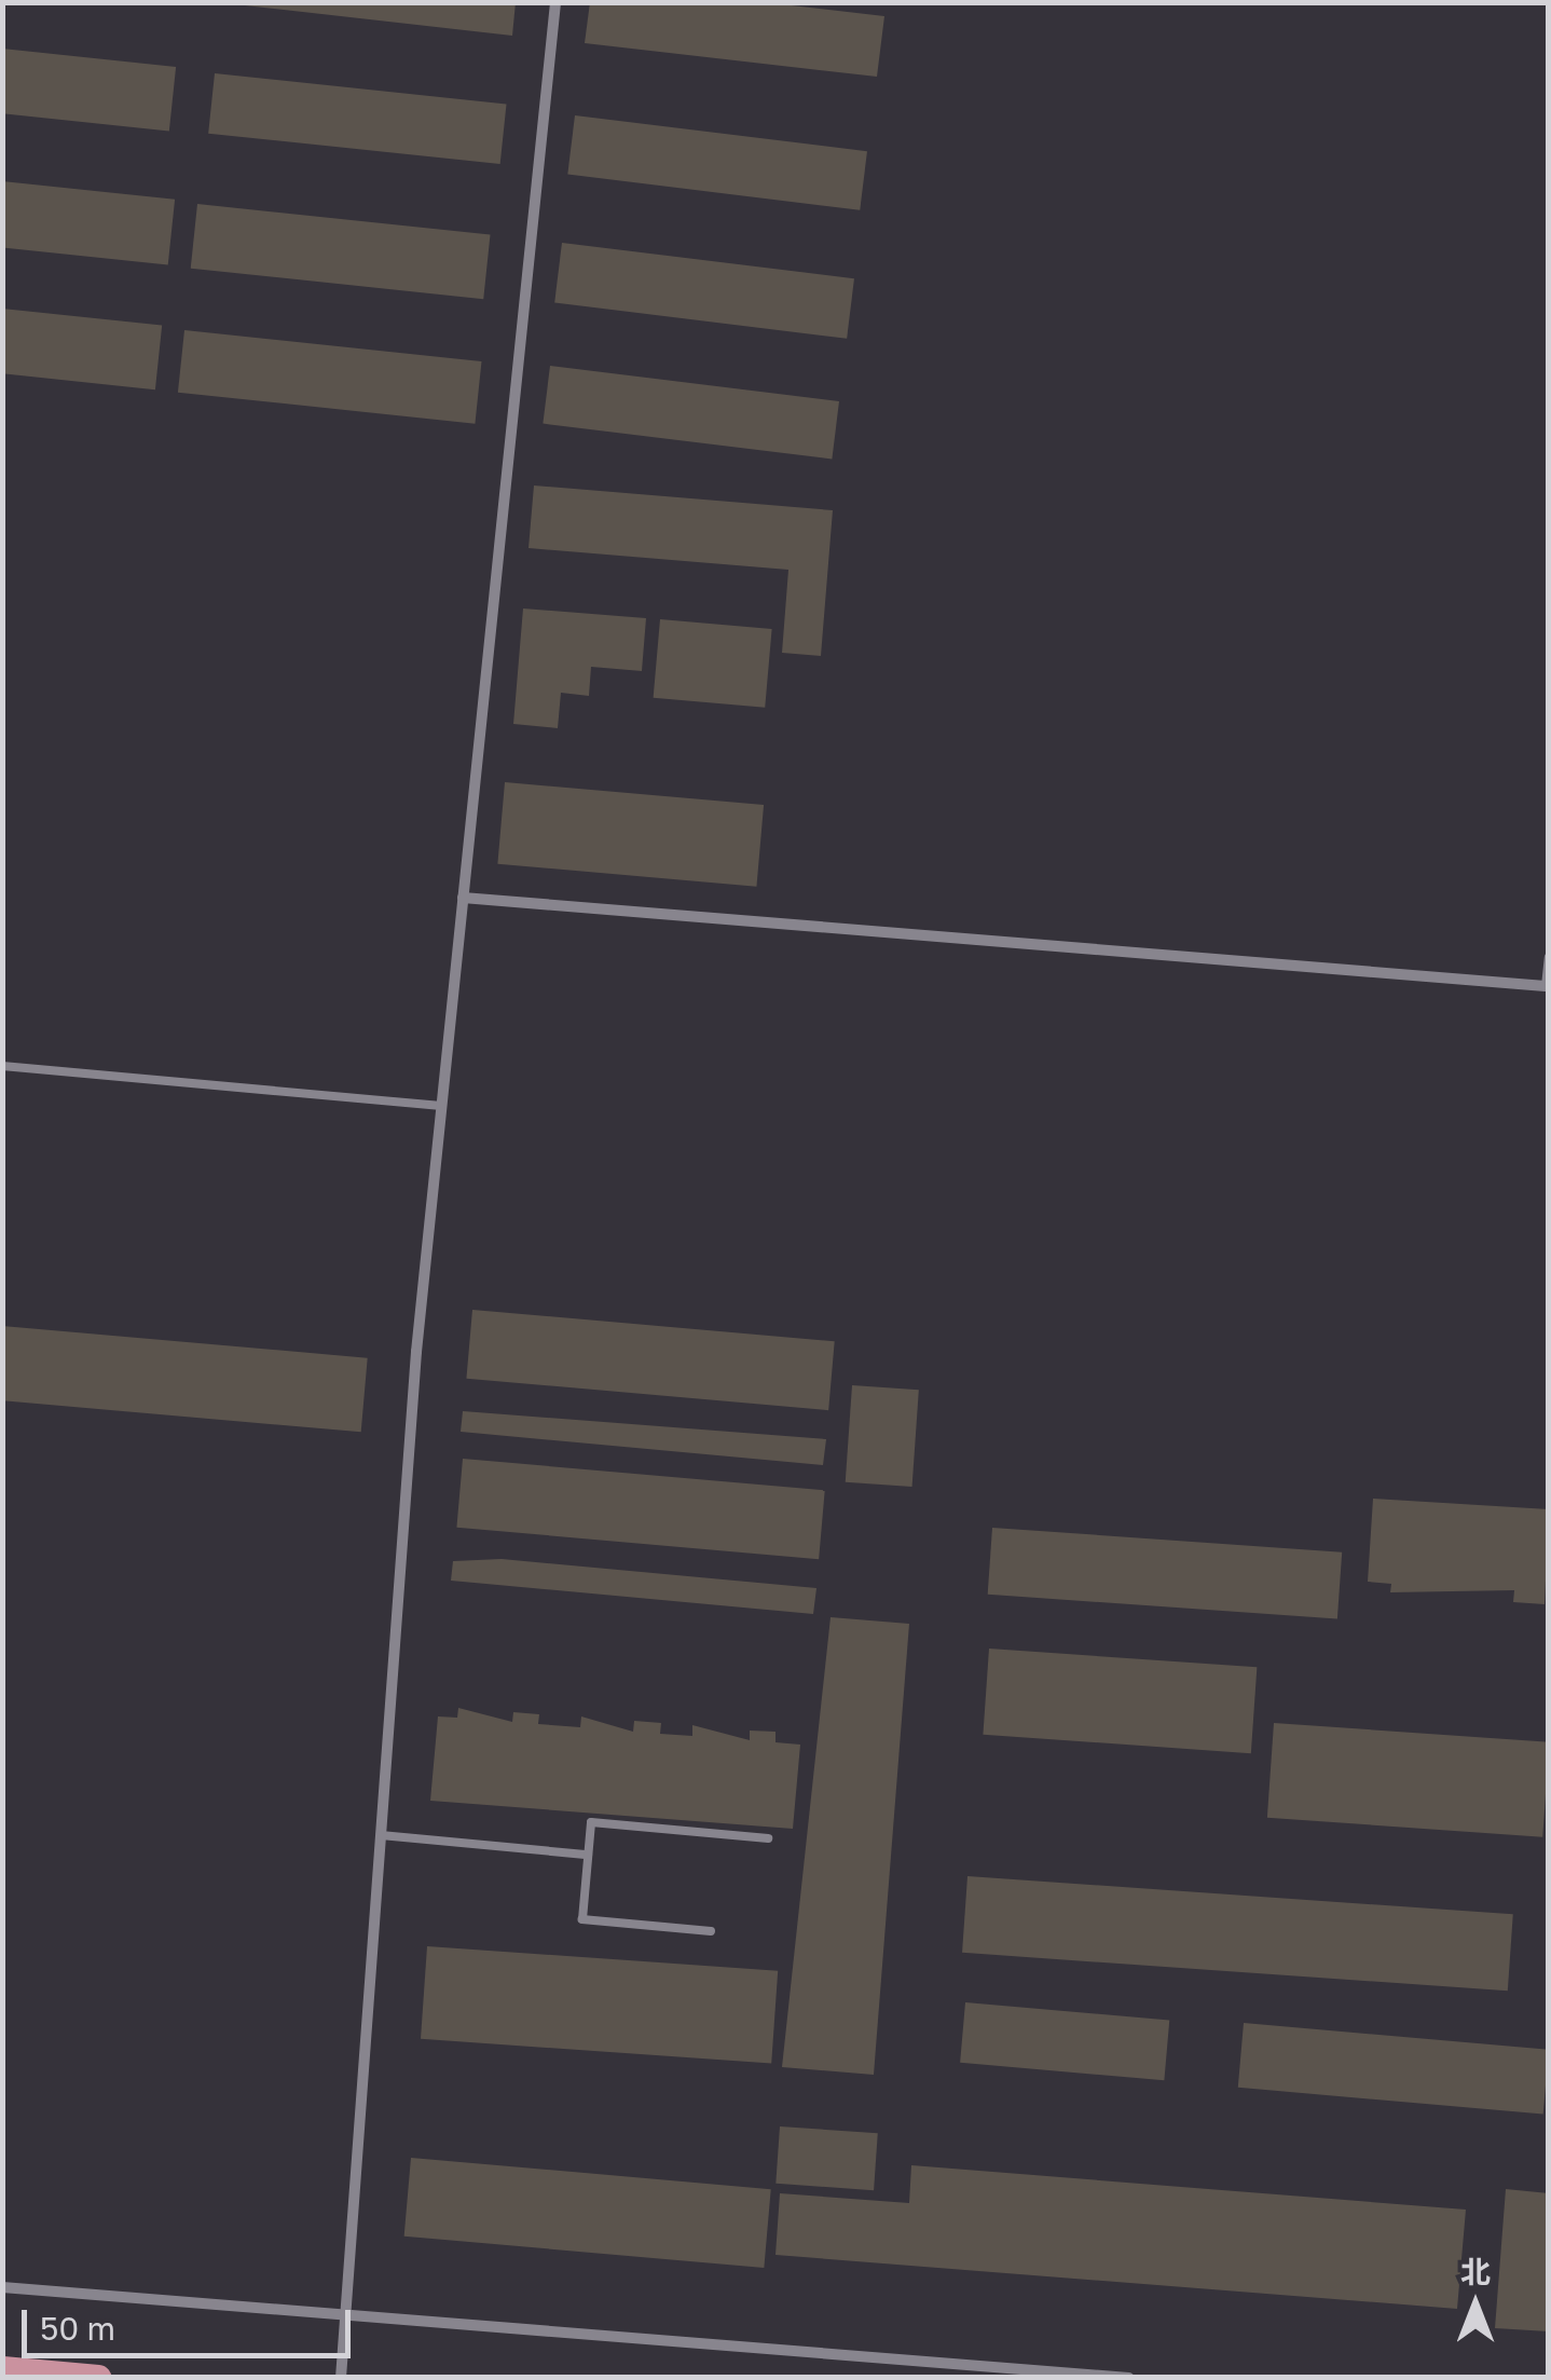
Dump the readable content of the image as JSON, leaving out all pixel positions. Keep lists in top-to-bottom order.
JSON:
{
  "scale_bar": "50 m",
  "north": "top"
}
